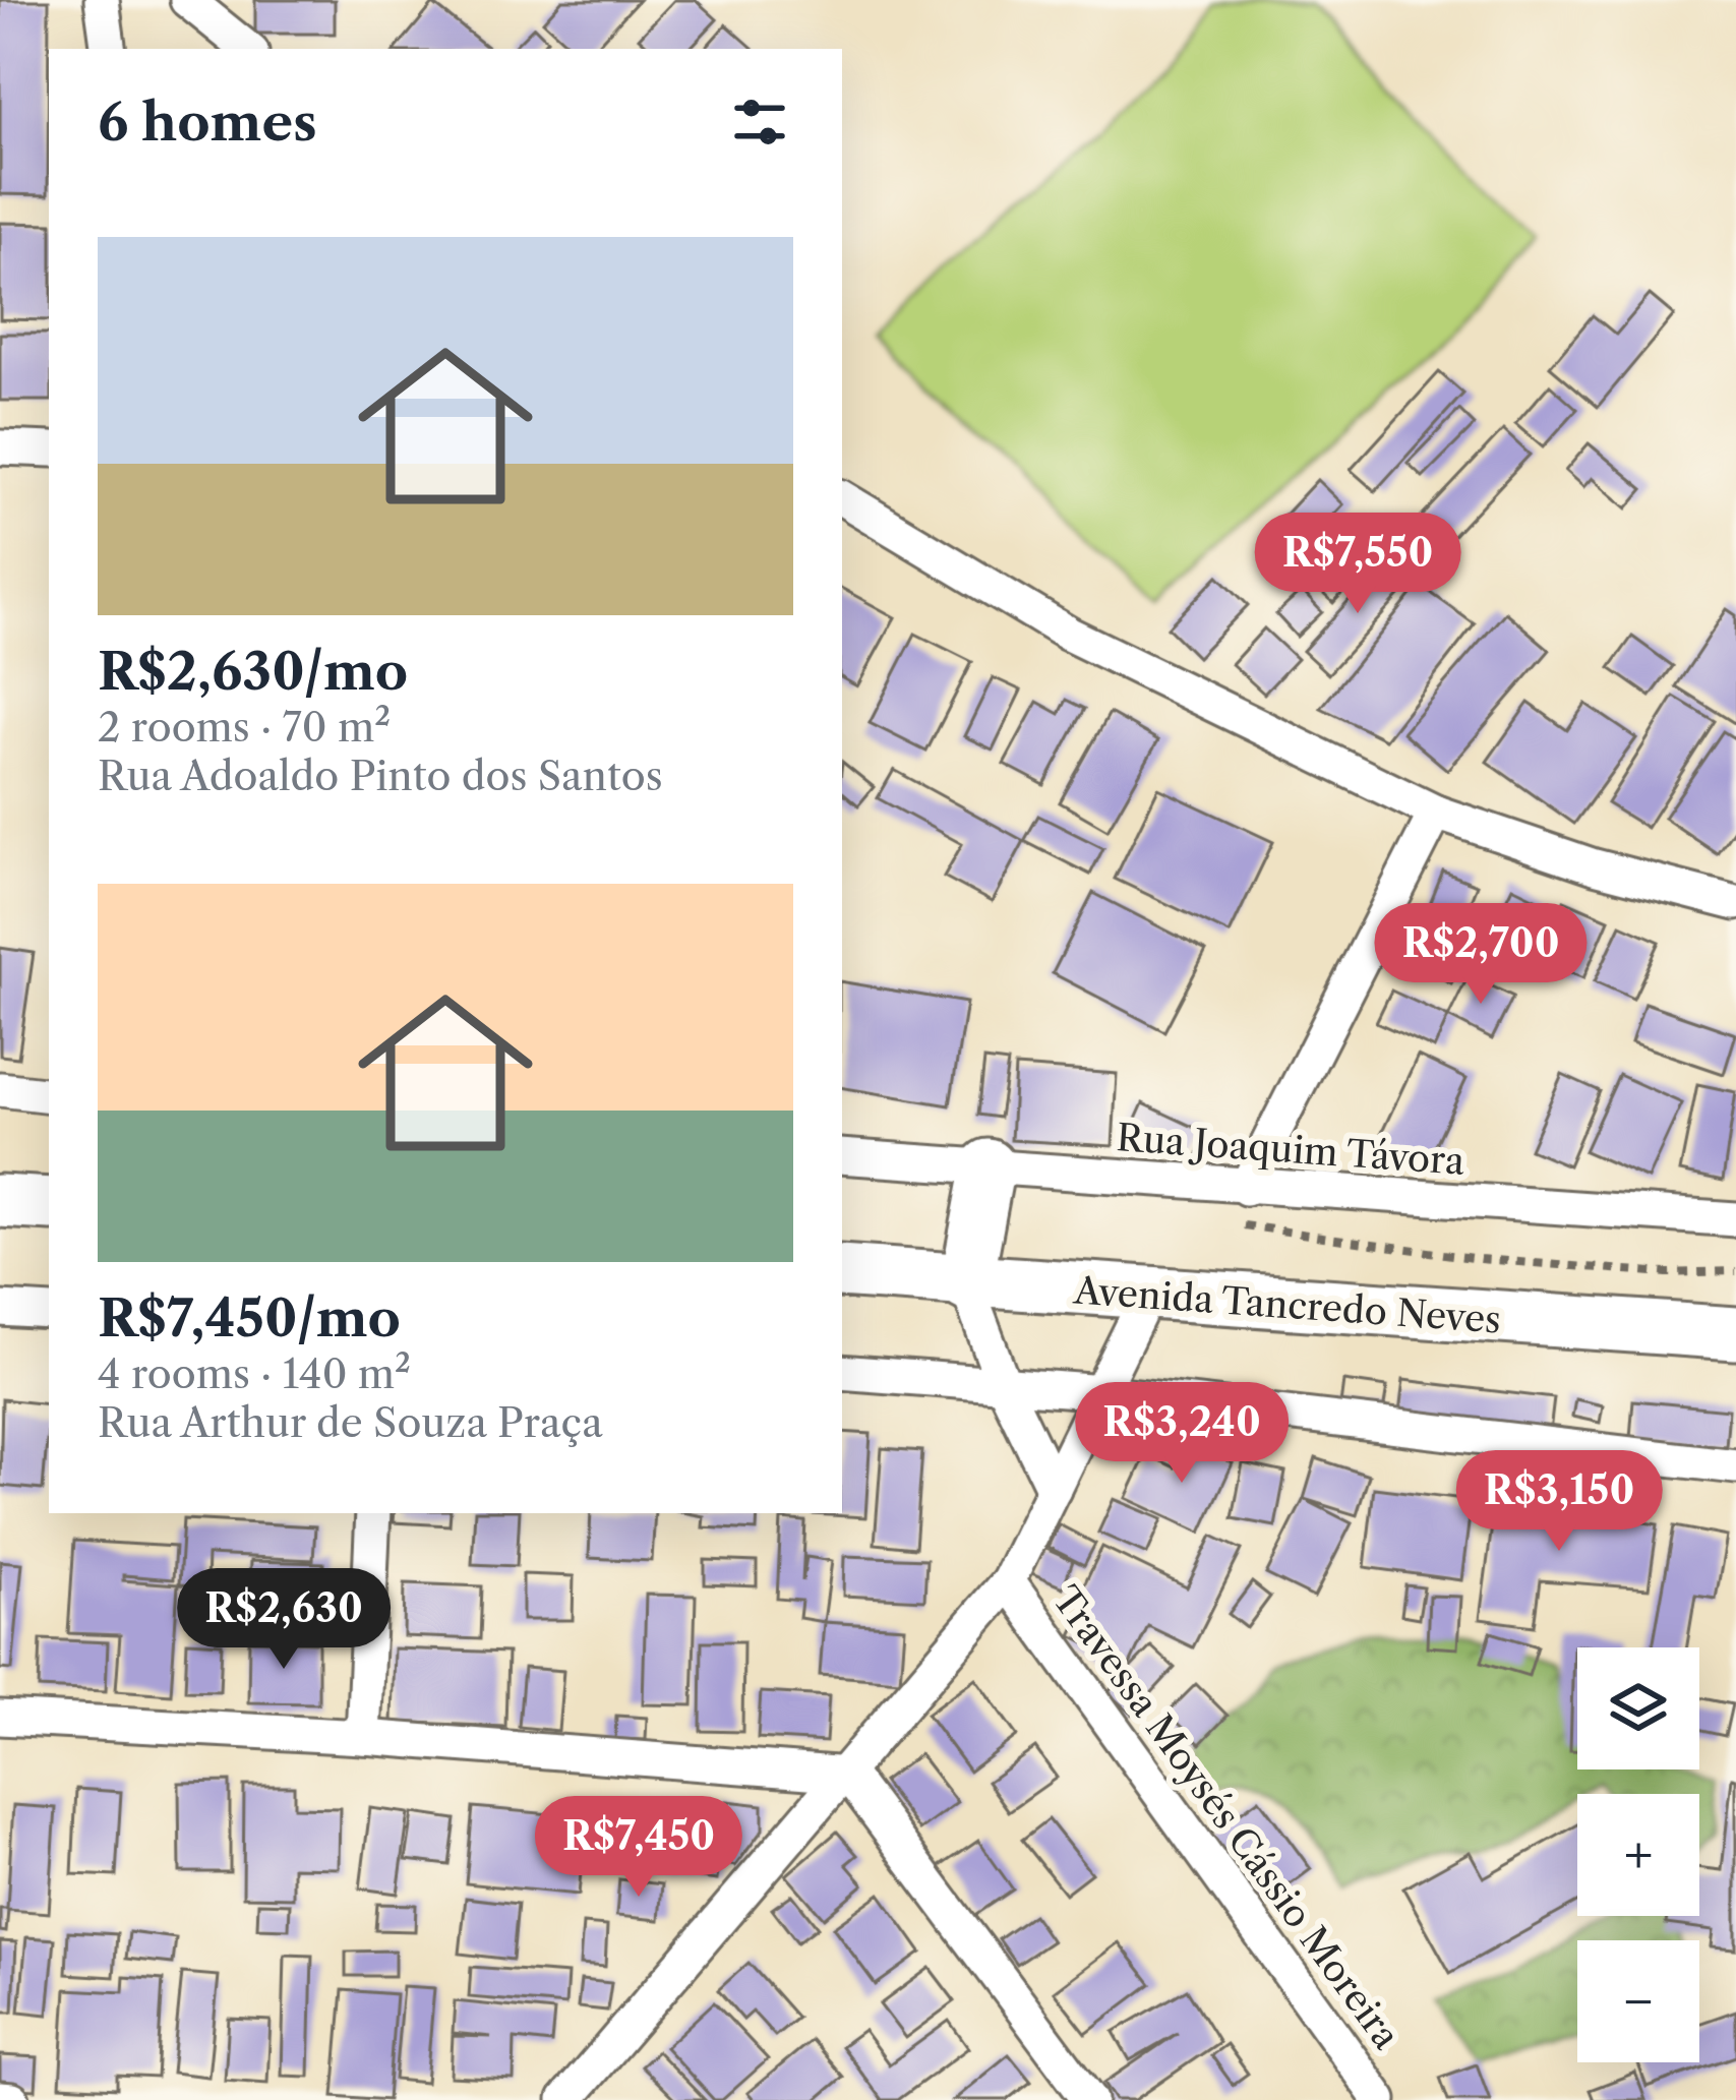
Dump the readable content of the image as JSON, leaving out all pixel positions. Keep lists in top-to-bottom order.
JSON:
{
  "streets": {
    "main road": ["Avenida Tancredo Neves"],
    "street": ["Rua Joaquim Távora", "Travessa Moysés Cássio Moreira"]
  },
  "page": {
    "heading": "6 homes",
    "list": [
      {
        "name": "R$2,630/mo",
        "note": "2 rooms · 70 m² · Rua Adoaldo Pinto dos Santos"
      },
      {
        "name": "R$7,450/mo",
        "note": "4 rooms · 140 m² · Rua Arthur de Souza Praça"
      }
    ],
    "price": [
      "R$7,550",
      "R$2,700",
      "R$3,240",
      "R$3,150",
      "R$2,630",
      "R$7,450"
    ],
    "map_buttons": ["+", "−"]
  }
}
